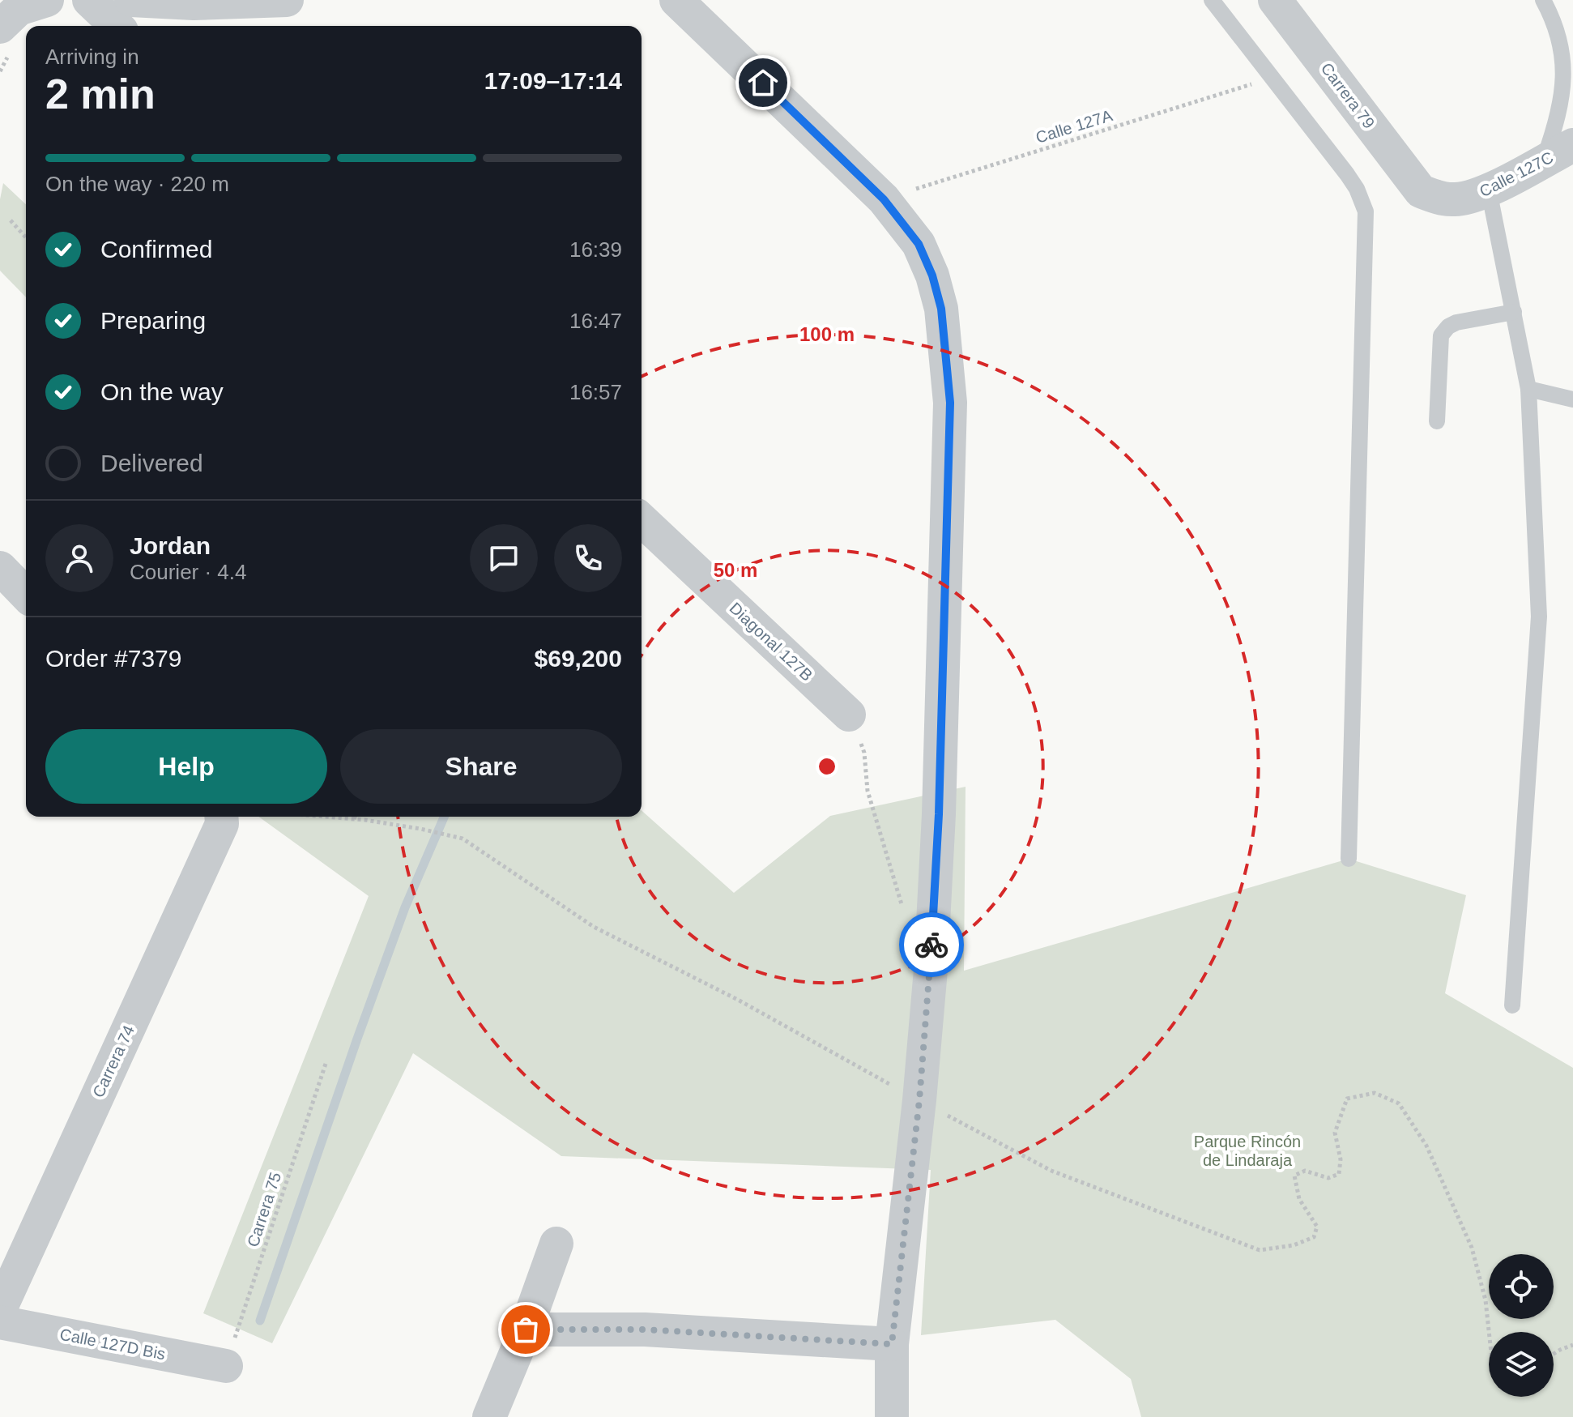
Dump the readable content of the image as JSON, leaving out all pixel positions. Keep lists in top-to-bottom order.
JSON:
{
  "streets": {
    "street": [
      "Carrera 79",
      "Calle 127C",
      "Diagonal 127B",
      "Carrera 74",
      "Calle 127D Bis"
    ],
    "path": ["Calle 127A", "Carrera 75"]
  },
  "crossings": [
    ["Carrera 79", "Calle 127C"],
    ["Carrera 75", "Calle 127D Bis"]
  ],
  "parks": ["Parque Rincón de Lindaraja"],
  "page": {
    "heading": ["2 min", "Arriving in", "17:09–17:14"],
    "panel": [
      "Jordan",
      "Courier · 4.4",
      "Order #7379",
      "$69,200"
    ],
    "bar": "On the way · 220 m",
    "list": [
      ["Confirmed", "16:39"],
      ["Preparing", "16:47"],
      ["On the way", "16:57"],
      "Delivered"
    ],
    "buttons": ["Help", "Share"]
  },
  "rings": ["100 m", "50 m"]
}
